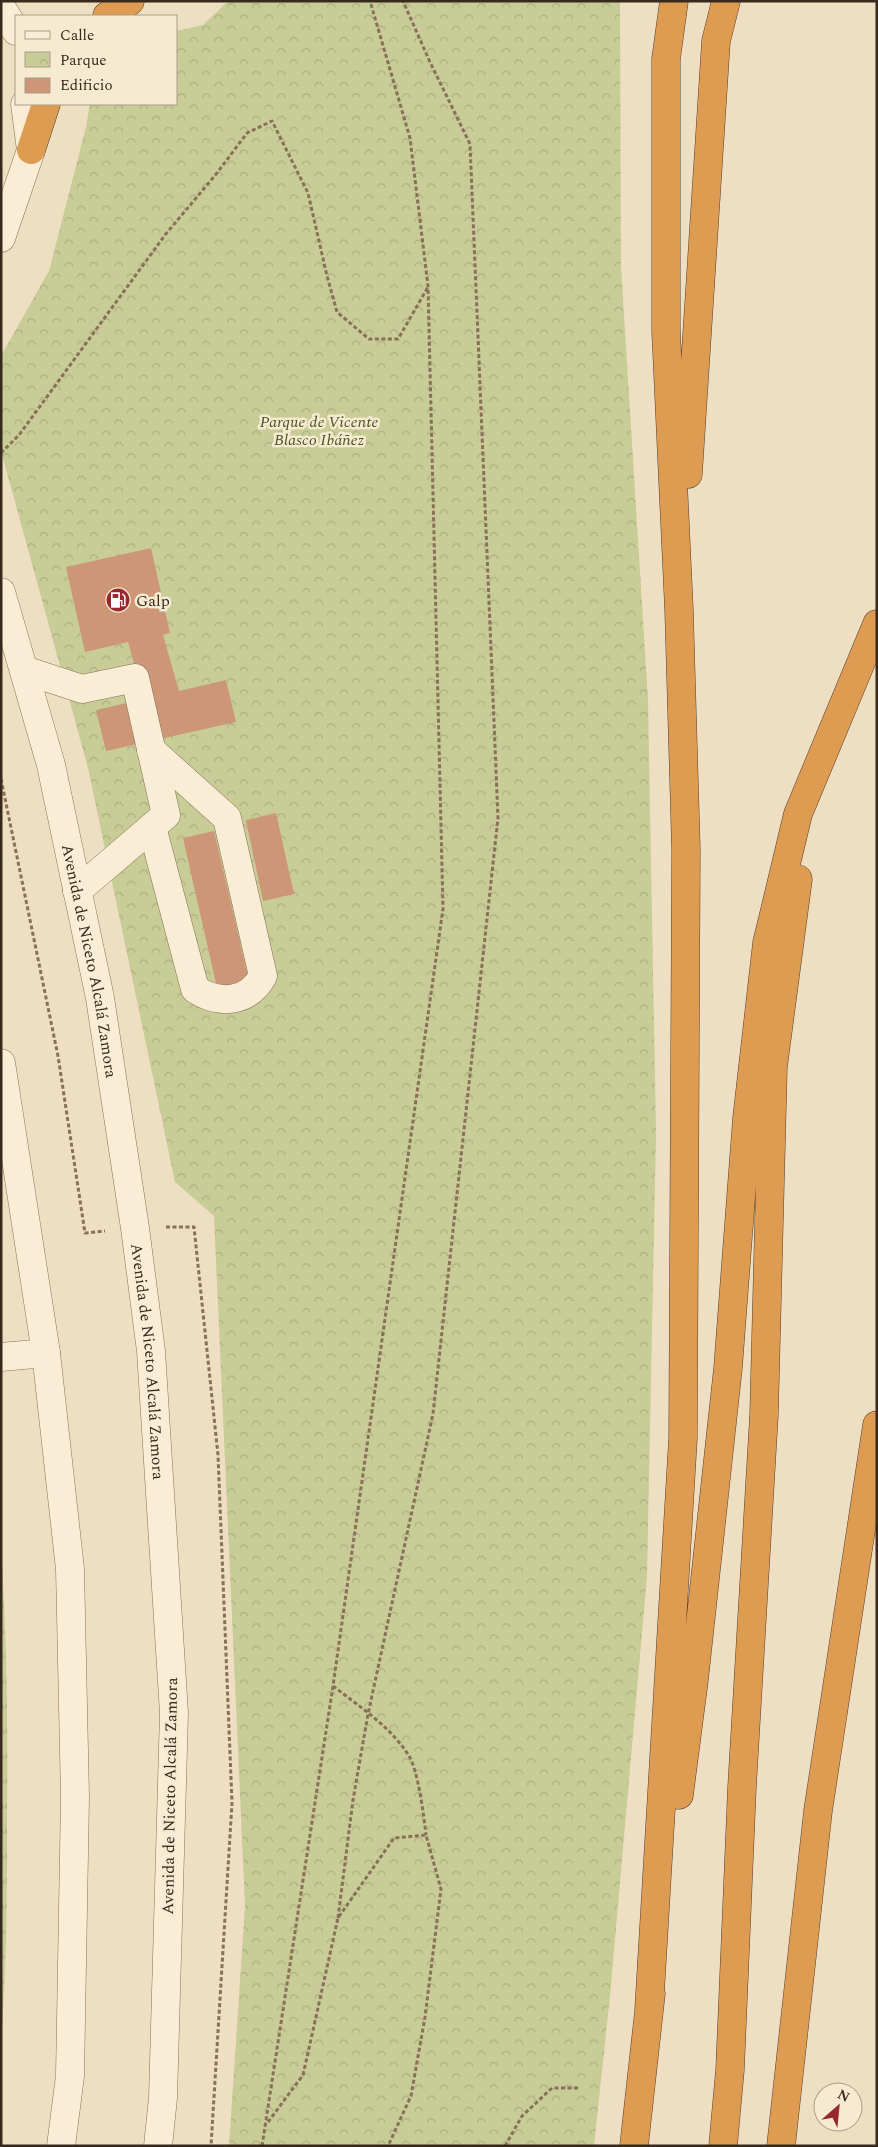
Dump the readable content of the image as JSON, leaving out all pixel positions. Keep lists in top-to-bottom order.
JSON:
{
  "streets": {
    "street": ["Avenida de Niceto Alcalá Zamora"]
  },
  "parks": ["Parque de Vicente Blasco Ibáñez"],
  "places": {
    "fuel station": ["Galp"]
  },
  "legend": ["Calle", "Parque", "Edificio"],
  "north": "top right"
}
